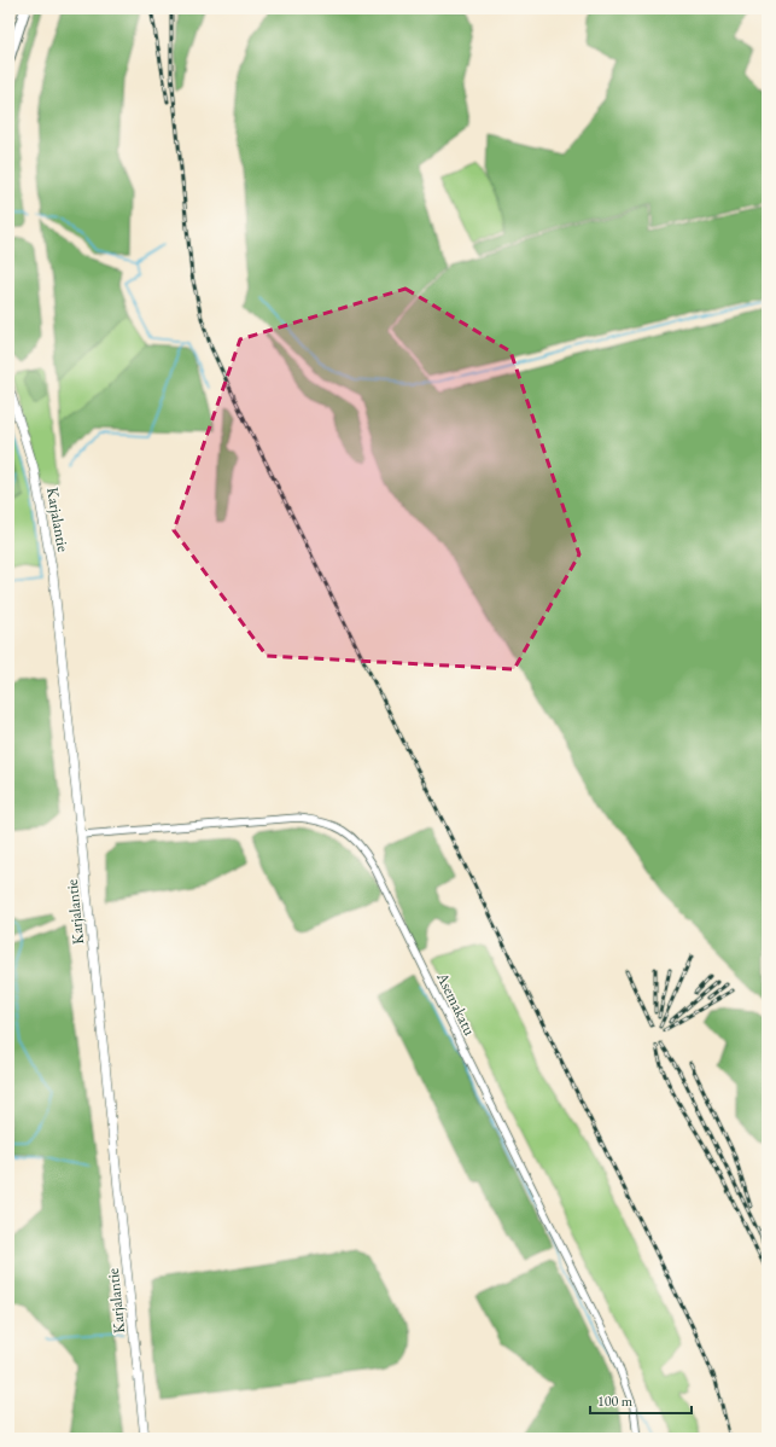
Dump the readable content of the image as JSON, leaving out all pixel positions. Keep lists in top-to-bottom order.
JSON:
{
  "streets": {
    "main road": ["Karjalantie"],
    "street": ["Asemakatu"]
  },
  "crossings": [
    ["Karjalantie", "Asemakatu"]
  ],
  "scale_bar": "100 m"
}
